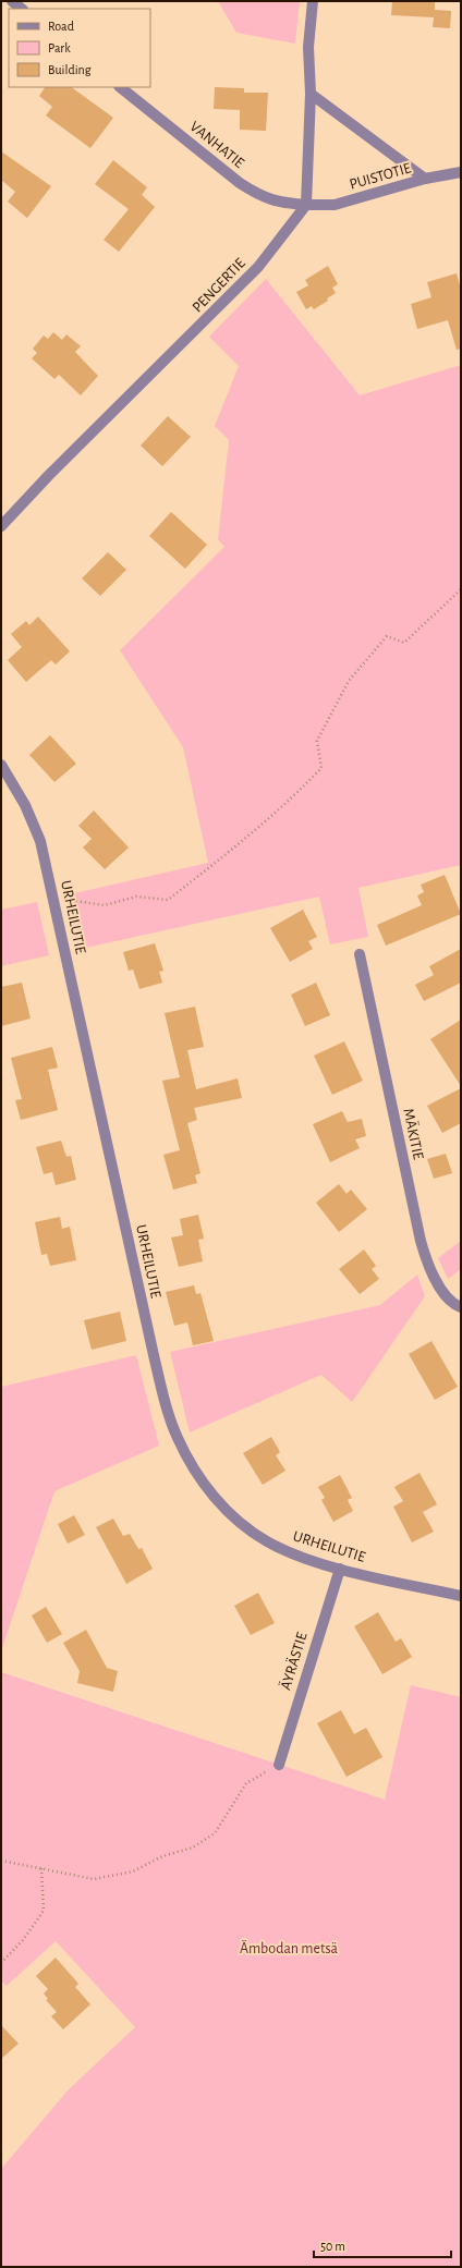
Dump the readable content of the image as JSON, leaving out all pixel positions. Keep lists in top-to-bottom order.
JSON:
{
  "streets": {
    "street": [
      "VANHATIE",
      "PUISTOTIE",
      "PENGERTIE",
      "URHEILUTIE",
      "MÄKITIE",
      "ÄYRÄSTIE"
    ]
  },
  "crossings": [
    ["VANHATIE", "PUISTOTIE"],
    ["VANHATIE", "PENGERTIE"],
    ["PUISTOTIE", "PENGERTIE"],
    ["URHEILUTIE", "ÄYRÄSTIE"]
  ],
  "parks": ["Ämbodan metsä"],
  "legend": ["Road", "Park", "Building"],
  "scale_bar": "50 m"
}
